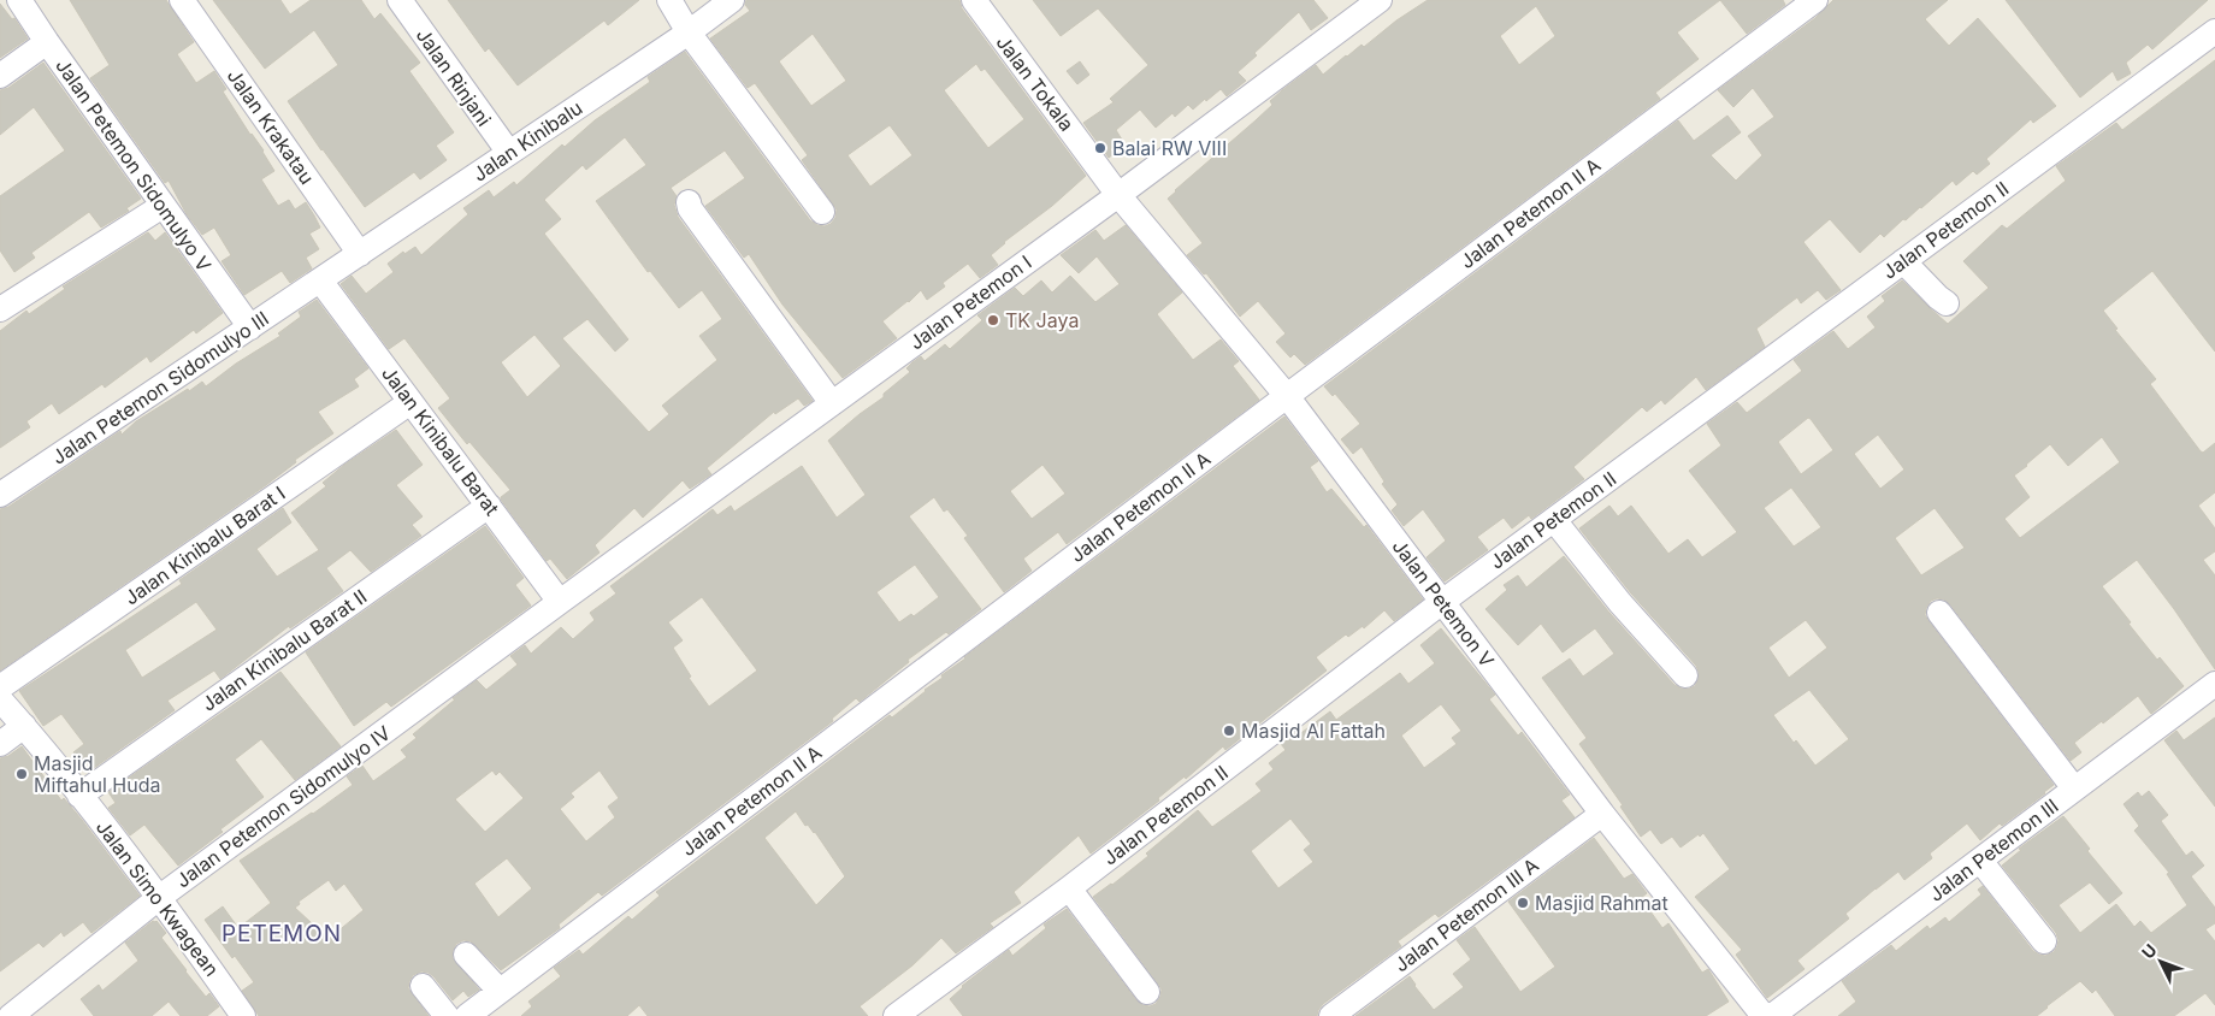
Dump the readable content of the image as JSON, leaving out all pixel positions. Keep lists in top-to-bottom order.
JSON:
{
  "streets": {
    "street": [
      "Jalan Rinjani",
      "Jalan Tokala",
      "Jalan Krakatau",
      "Jalan Kinibalu",
      "Jalan Petemon Sidomulyo V",
      "Jalan Petemon II A",
      "Jalan Petemon II",
      "Jalan Petemon I",
      "Jalan Petemon Sidomulyo III",
      "Jalan Kinibalu Barat",
      "Jalan Kinibalu Barat I",
      "Jalan Petemon V",
      "Jalan Kinibalu Barat II",
      "Jalan Petemon Sidomulyo IV",
      "Jalan Petemon III",
      "Jalan Simo Kwagean",
      "Jalan Petemon III A"
    ]
  },
  "crossings": [
    ["Jalan Rinjani", "Jalan Kinibalu"],
    ["Jalan Tokala", "Jalan Petemon I"],
    ["Jalan Tokala", "Jalan Petemon V"],
    ["Jalan Krakatau", "Jalan Kinibalu"],
    ["Jalan Kinibalu", "Jalan Petemon Sidomulyo III"],
    ["Jalan Kinibalu", "Jalan Kinibalu Barat"],
    ["Jalan Petemon Sidomulyo V", "Jalan Petemon Sidomulyo III"],
    ["Jalan Petemon II A", "Jalan Petemon V"],
    ["Jalan Petemon II", "Jalan Petemon V"],
    ["Jalan Petemon I", "Jalan Kinibalu Barat"],
    ["Jalan Petemon I", "Jalan Petemon V"],
    ["Jalan Petemon I", "Jalan Petemon Sidomulyo IV"],
    ["Jalan Petemon Sidomulyo III", "Jalan Kinibalu Barat"],
    ["Jalan Kinibalu Barat", "Jalan Kinibalu Barat I"],
    ["Jalan Kinibalu Barat", "Jalan Kinibalu Barat II"],
    ["Jalan Kinibalu Barat", "Jalan Petemon Sidomulyo IV"],
    ["Jalan Petemon V", "Jalan Petemon III A"],
    ["Jalan Kinibalu Barat II", "Jalan Simo Kwagean"],
    ["Jalan Petemon Sidomulyo IV", "Jalan Simo Kwagean"]
  ],
  "districts": ["PETEMON"],
  "places": [
    "Balai RW VIII",
    "TK Jaya",
    "Masjid Al Fattah",
    "Masjid Miftahul Huda",
    "Masjid Rahmat"
  ],
  "north": "top left"
}
